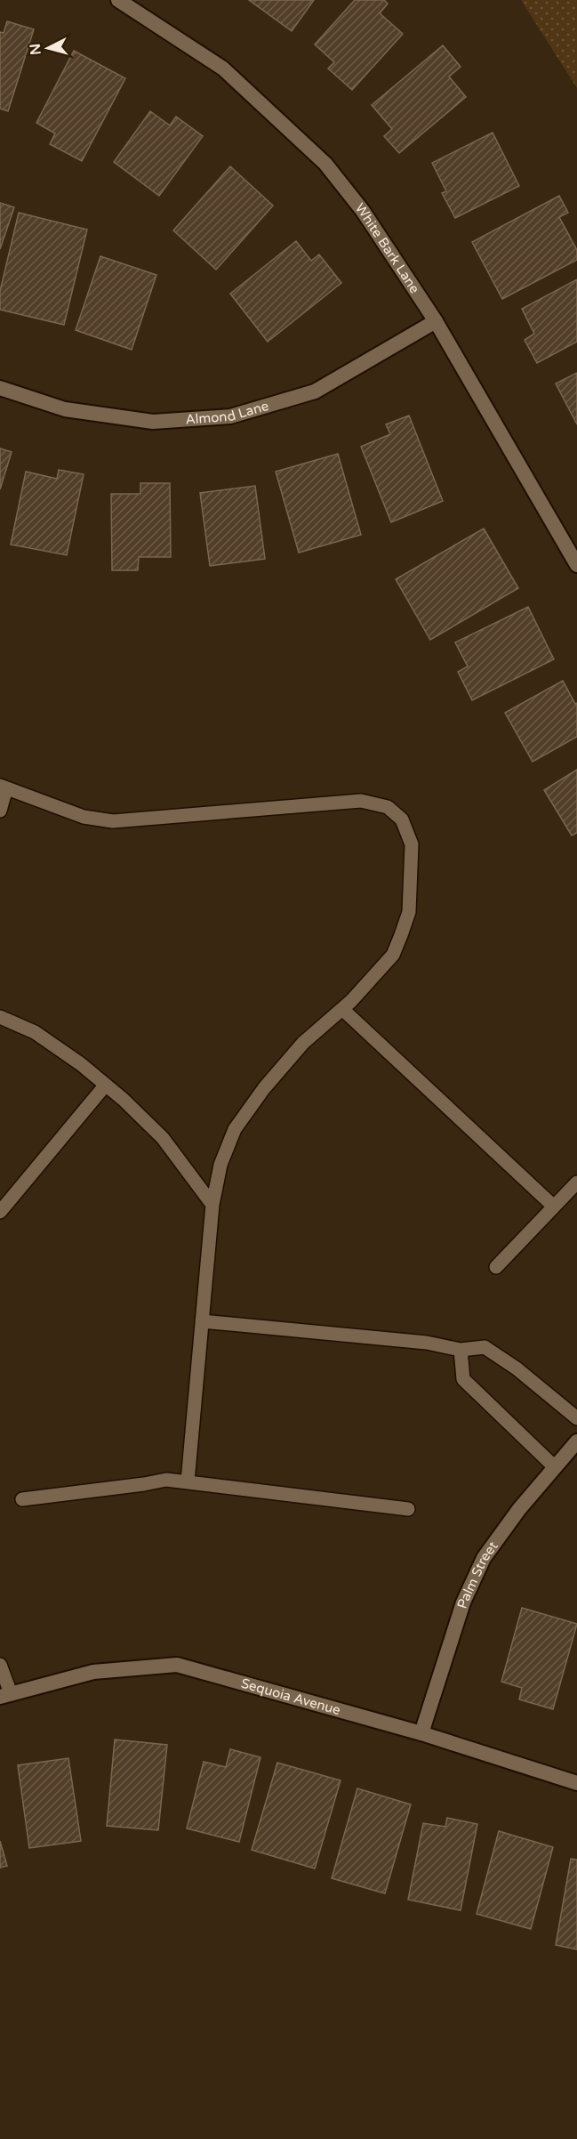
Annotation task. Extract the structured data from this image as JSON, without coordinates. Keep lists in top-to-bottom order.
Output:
{
  "streets": {
    "street": [
      "White Bark Lane",
      "Almond Lane",
      "Palm Street",
      "Sequoia Avenue"
    ]
  },
  "crossings": [
    ["White Bark Lane", "Almond Lane"],
    ["Palm Street", "Sequoia Avenue"]
  ],
  "north": "left"
}
